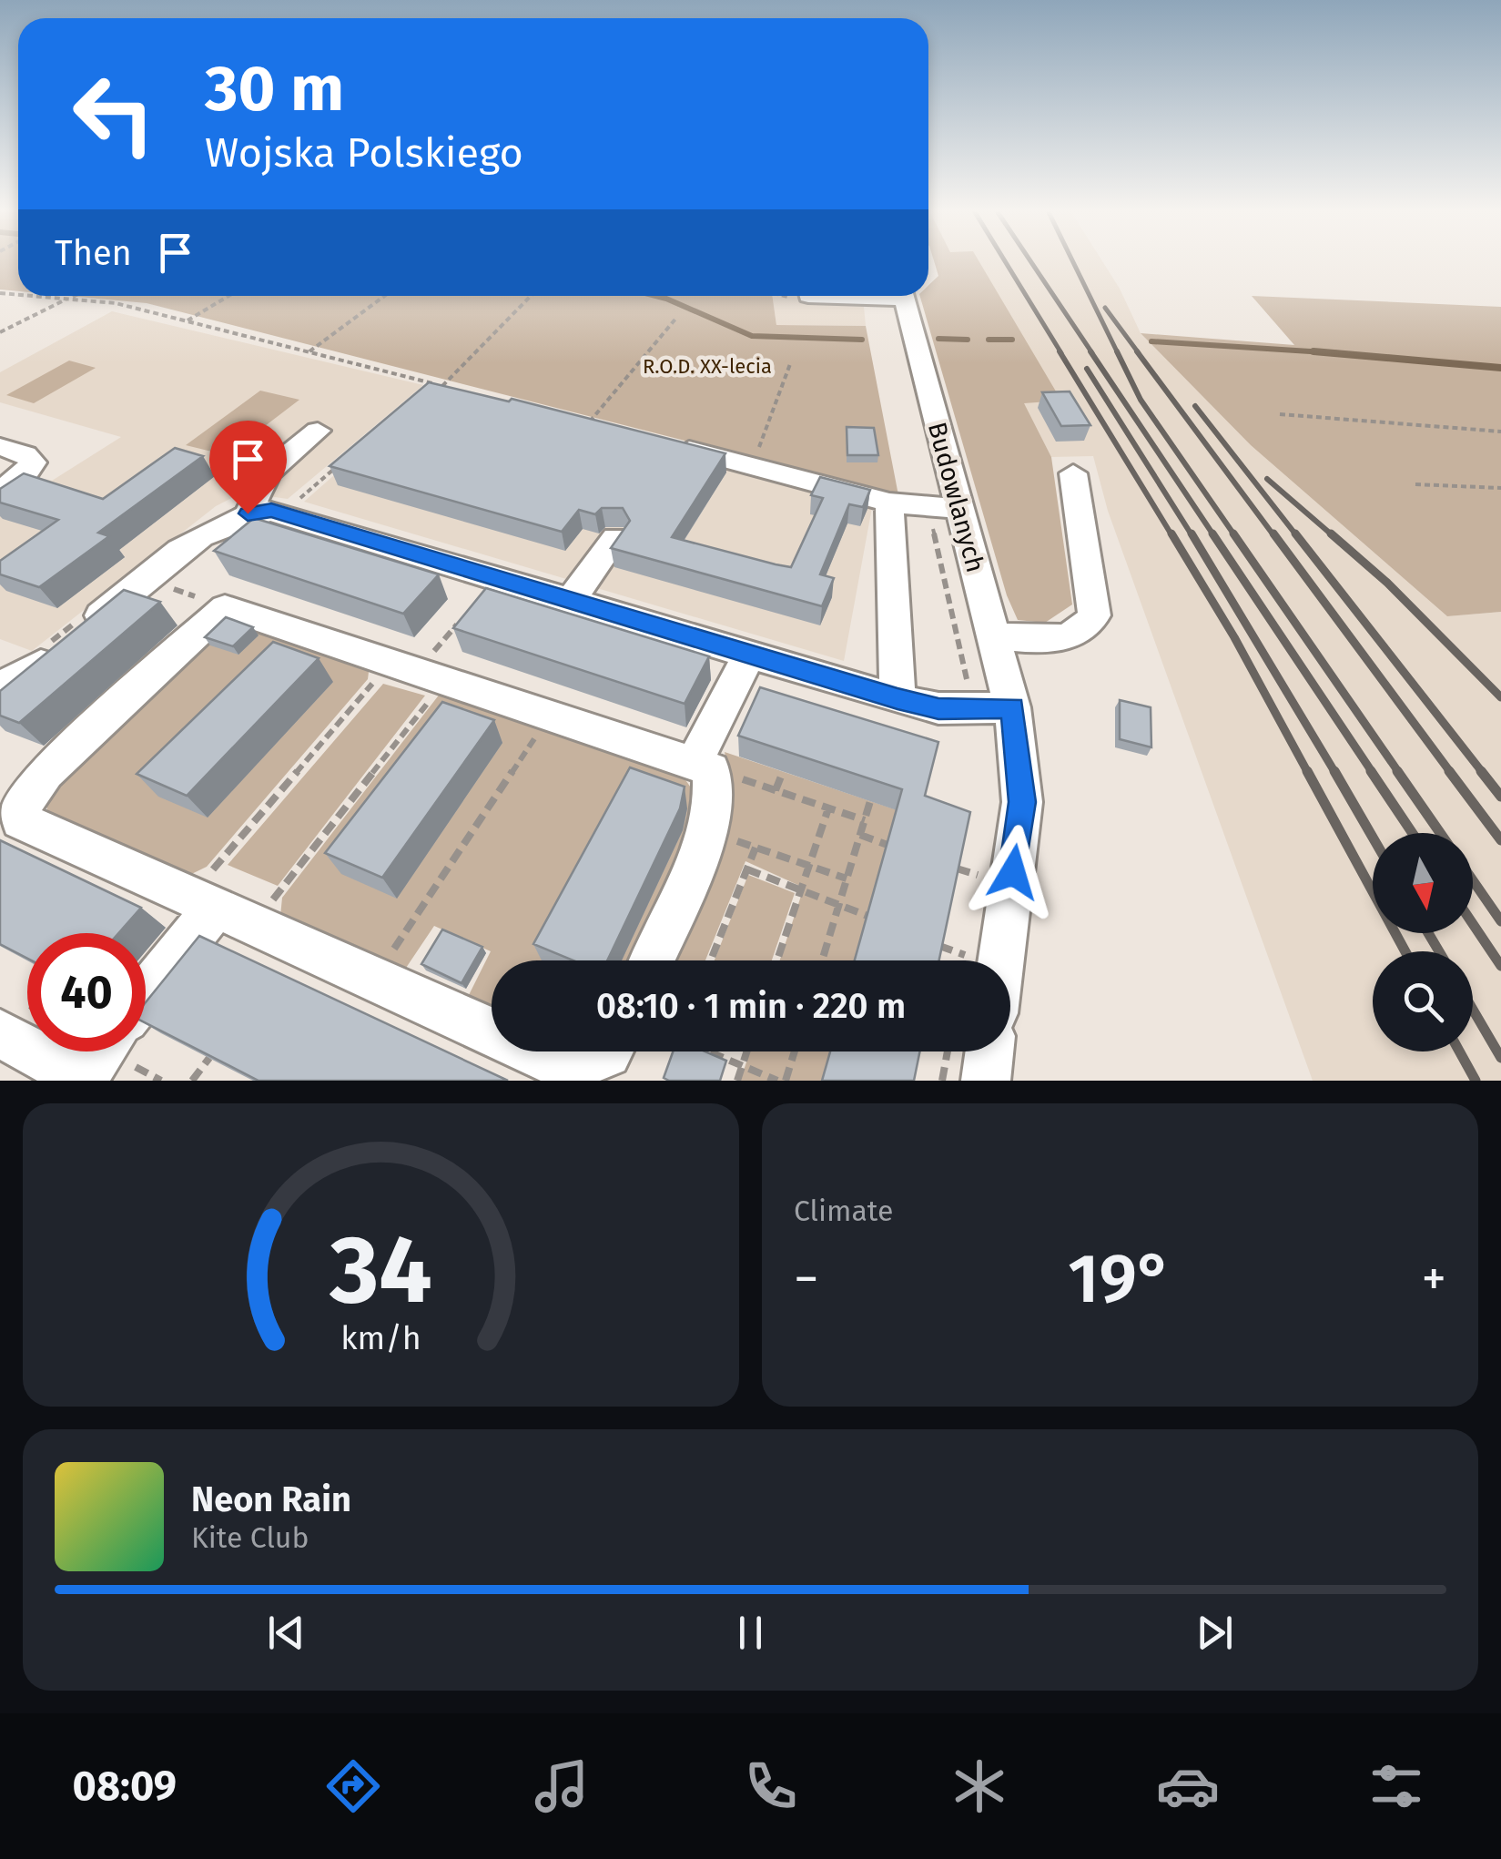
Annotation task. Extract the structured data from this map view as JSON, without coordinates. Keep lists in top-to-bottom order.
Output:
{
  "streets": {
    "street": ["Budowlanych"]
  },
  "parks": ["R.O.D. XX-lecia"],
  "north": "bottom",
  "page": {
    "turn": ["30 m", "Wojska Polskiego"],
    "then": "Then",
    "limit": "40",
    "trip": "08:10 · 1 min · 220 m",
    "tile": "Climate",
    "heat": ["−", "19°", "+"],
    "song": ["Neon Rain", "Kite Club"],
    "tabs": "08:09",
    "gauge": ["34", "km/h"]
  }
}
